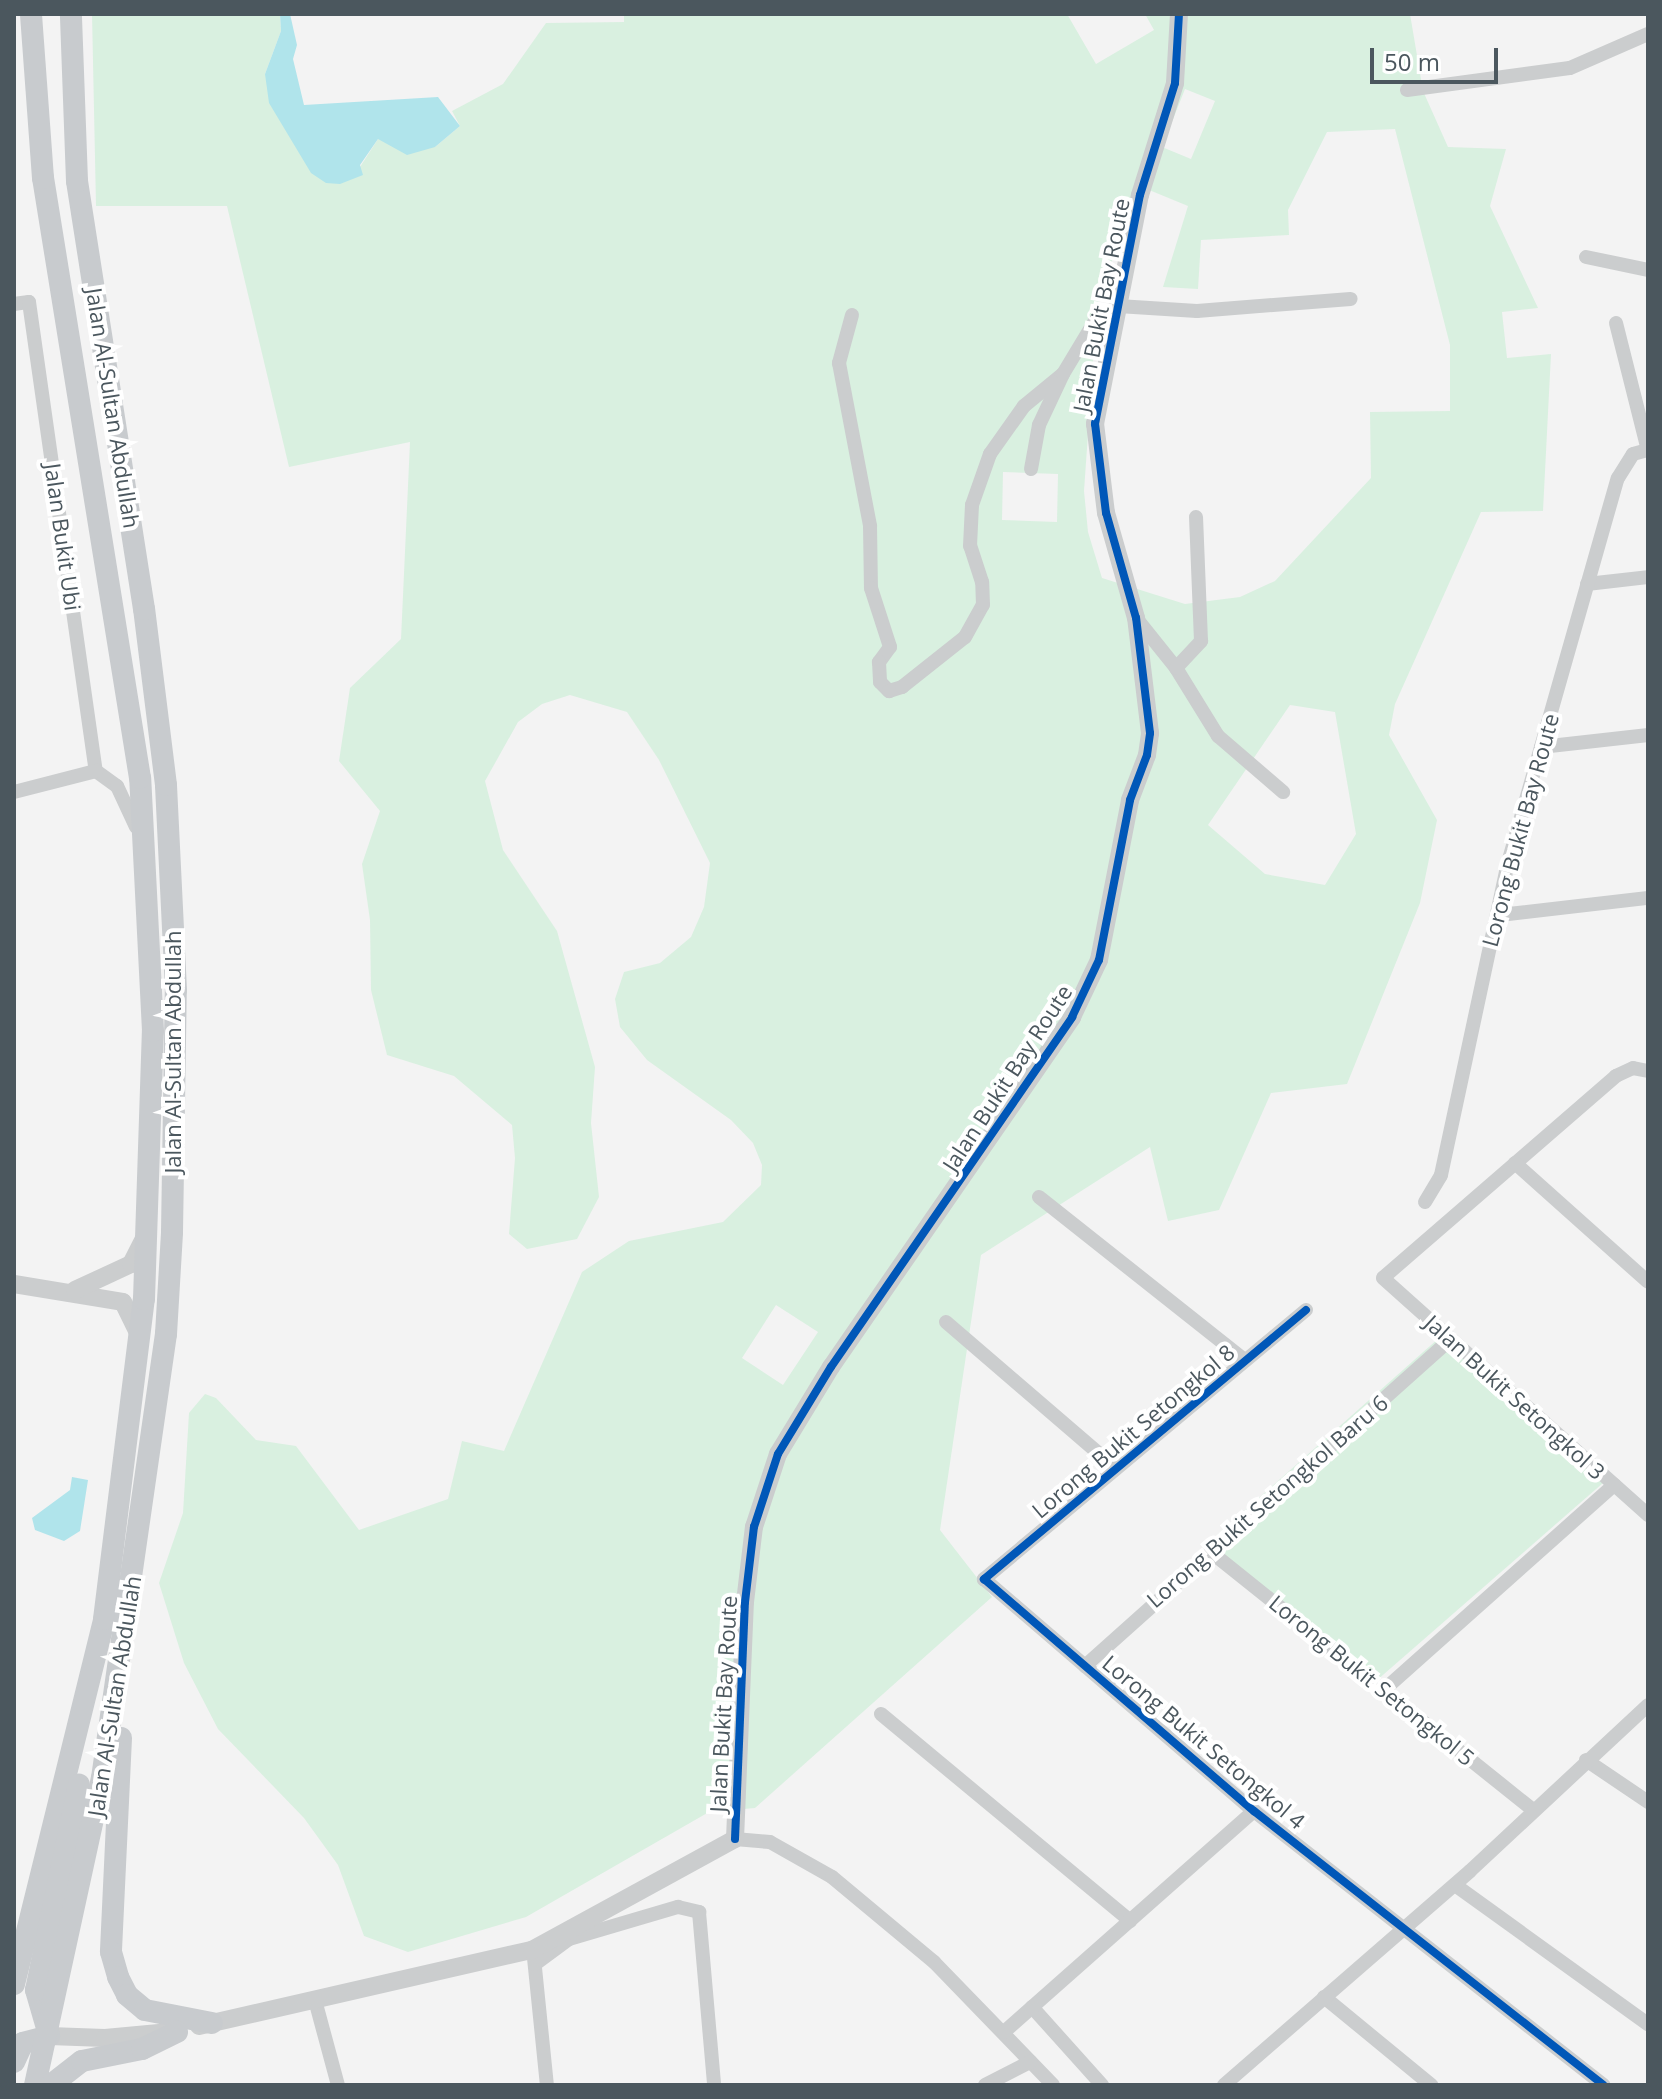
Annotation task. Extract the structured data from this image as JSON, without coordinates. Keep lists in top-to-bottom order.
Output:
{
  "streets": {
    "main road": ["Jalan Al-Sultan Abdullah"],
    "street": [
      "Jalan Bukit Bay Route",
      "Jalan Bukit Ubi",
      "Lorong Bukit Bay Route",
      "Jalan Bukit Setongkol 3",
      "Lorong Bukit Setongkol 8",
      "Lorong Bukit Setongkol Baru 6",
      "Lorong Bukit Setongkol 5",
      "Lorong Bukit Setongkol 4"
    ]
  },
  "crossings": [
    ["Jalan Bukit Bay Route", "Jalan Al-Sultan Abdullah"],
    ["Jalan Bukit Setongkol 3", "Lorong Bukit Setongkol Baru 6"],
    ["Lorong Bukit Setongkol 8", "Lorong Bukit Setongkol 4"],
    ["Lorong Bukit Setongkol Baru 6", "Lorong Bukit Setongkol 5"],
    ["Lorong Bukit Setongkol Baru 6", "Lorong Bukit Setongkol 4"]
  ],
  "scale_bar": "50 m"
}
